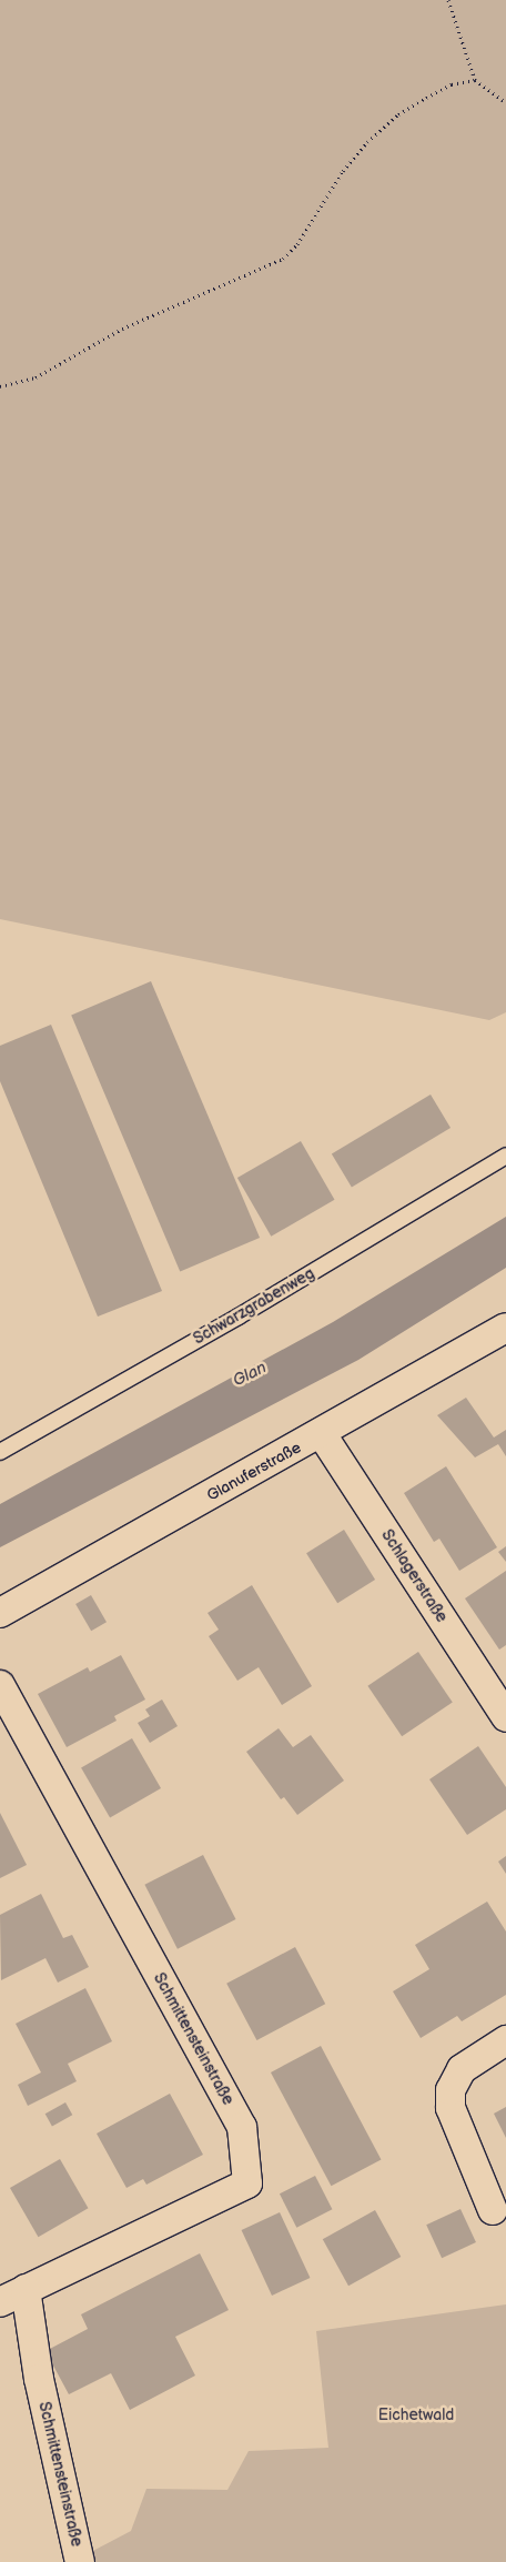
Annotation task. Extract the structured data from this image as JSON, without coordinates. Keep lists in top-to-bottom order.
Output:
{
  "streets": {
    "street": ["Glanuferstraße", "Schlagerstraße", "Schmittensteinstraße"],
    "lane": ["Schwarzgrabenweg"]
  },
  "crossings": [
    ["Glanuferstraße", "Schlagerstraße"]
  ],
  "water": ["Glan"],
  "parks": ["Eichetwald"]
}
